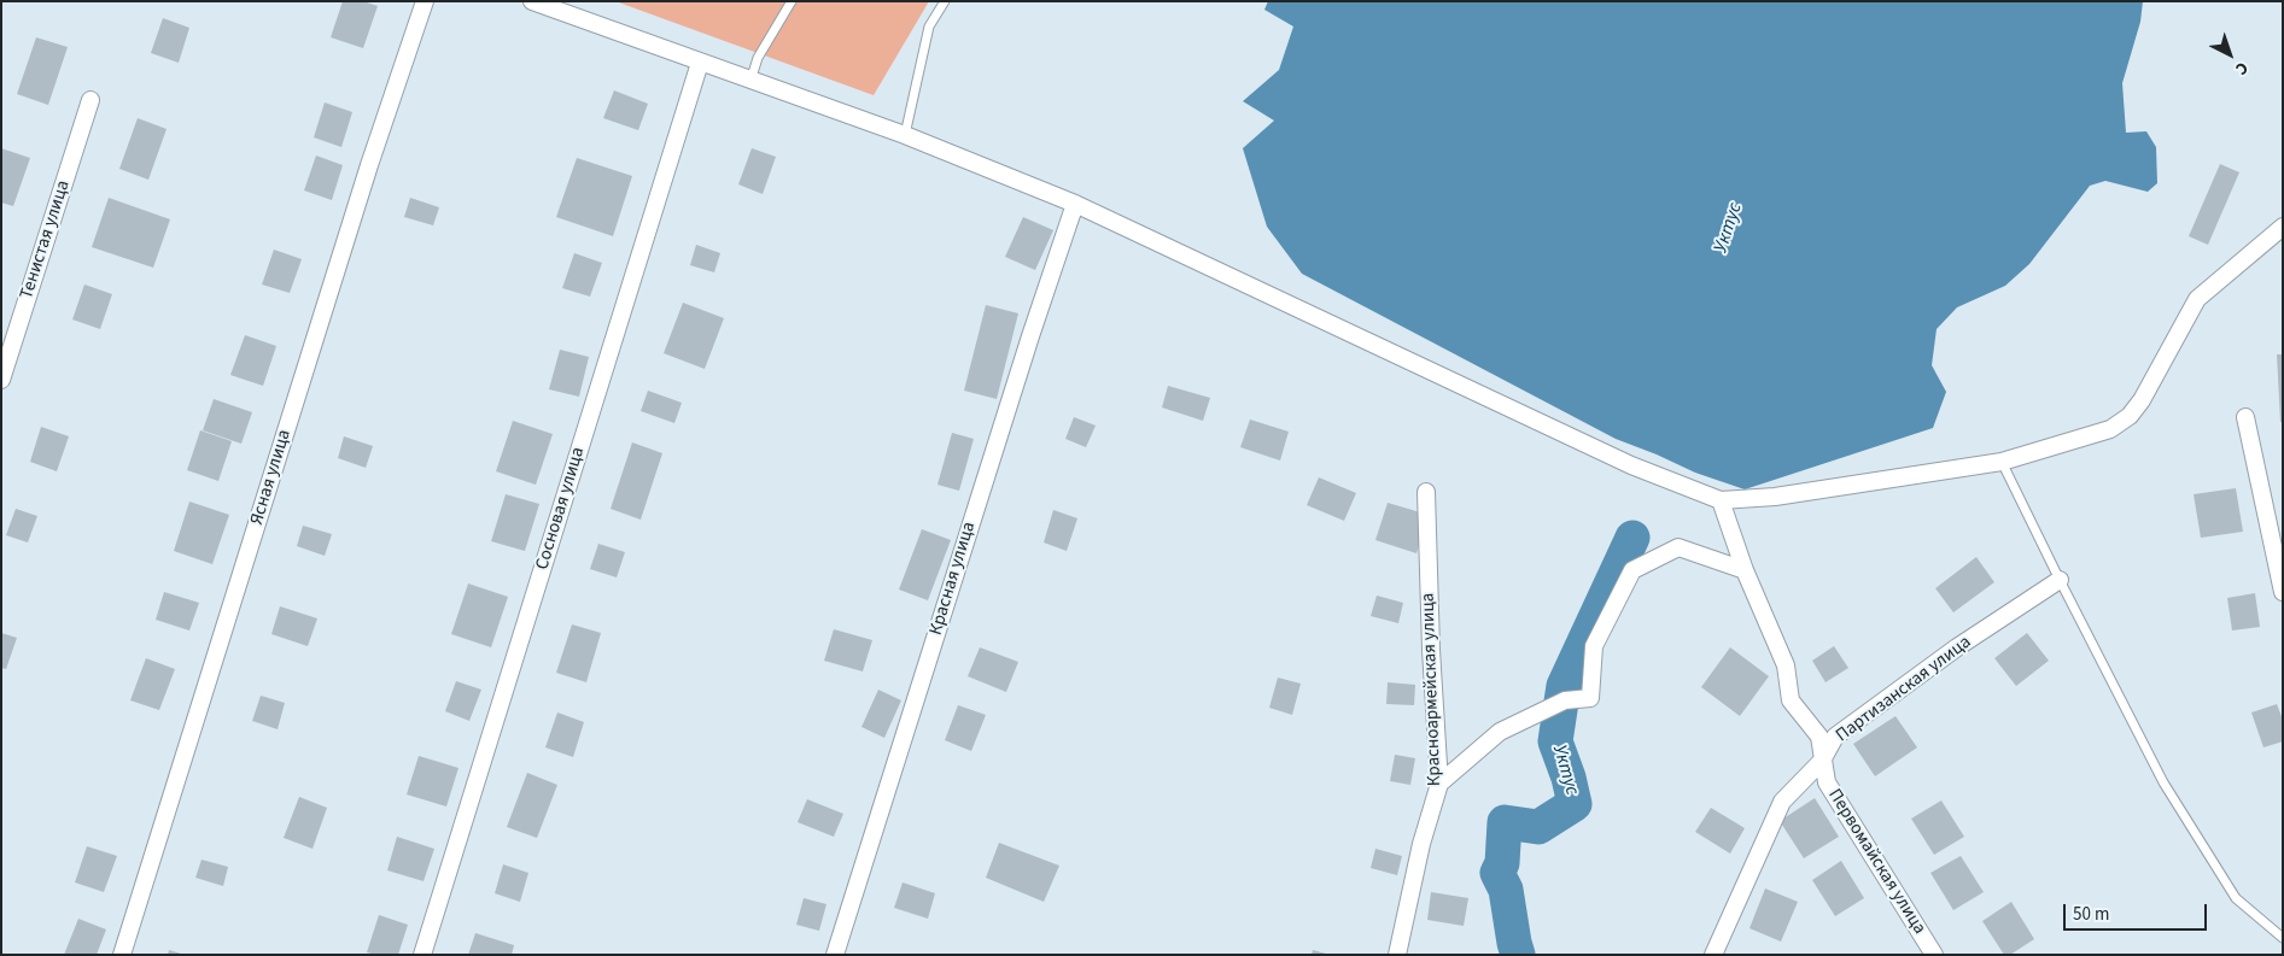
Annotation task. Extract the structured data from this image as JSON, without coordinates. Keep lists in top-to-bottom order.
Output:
{
  "streets": {
    "street": [
      "Тенистая улица",
      "Ясная улица",
      "Сосновая улица",
      "Красная улица",
      "Красноармейская улица",
      "Партизанская улица",
      "Первомайская улица"
    ]
  },
  "crossings": [
    ["Партизанская улица", "Первомайская улица"]
  ],
  "water": ["Уктус"],
  "scale_bar": "50 m",
  "north": "bottom right"
}
